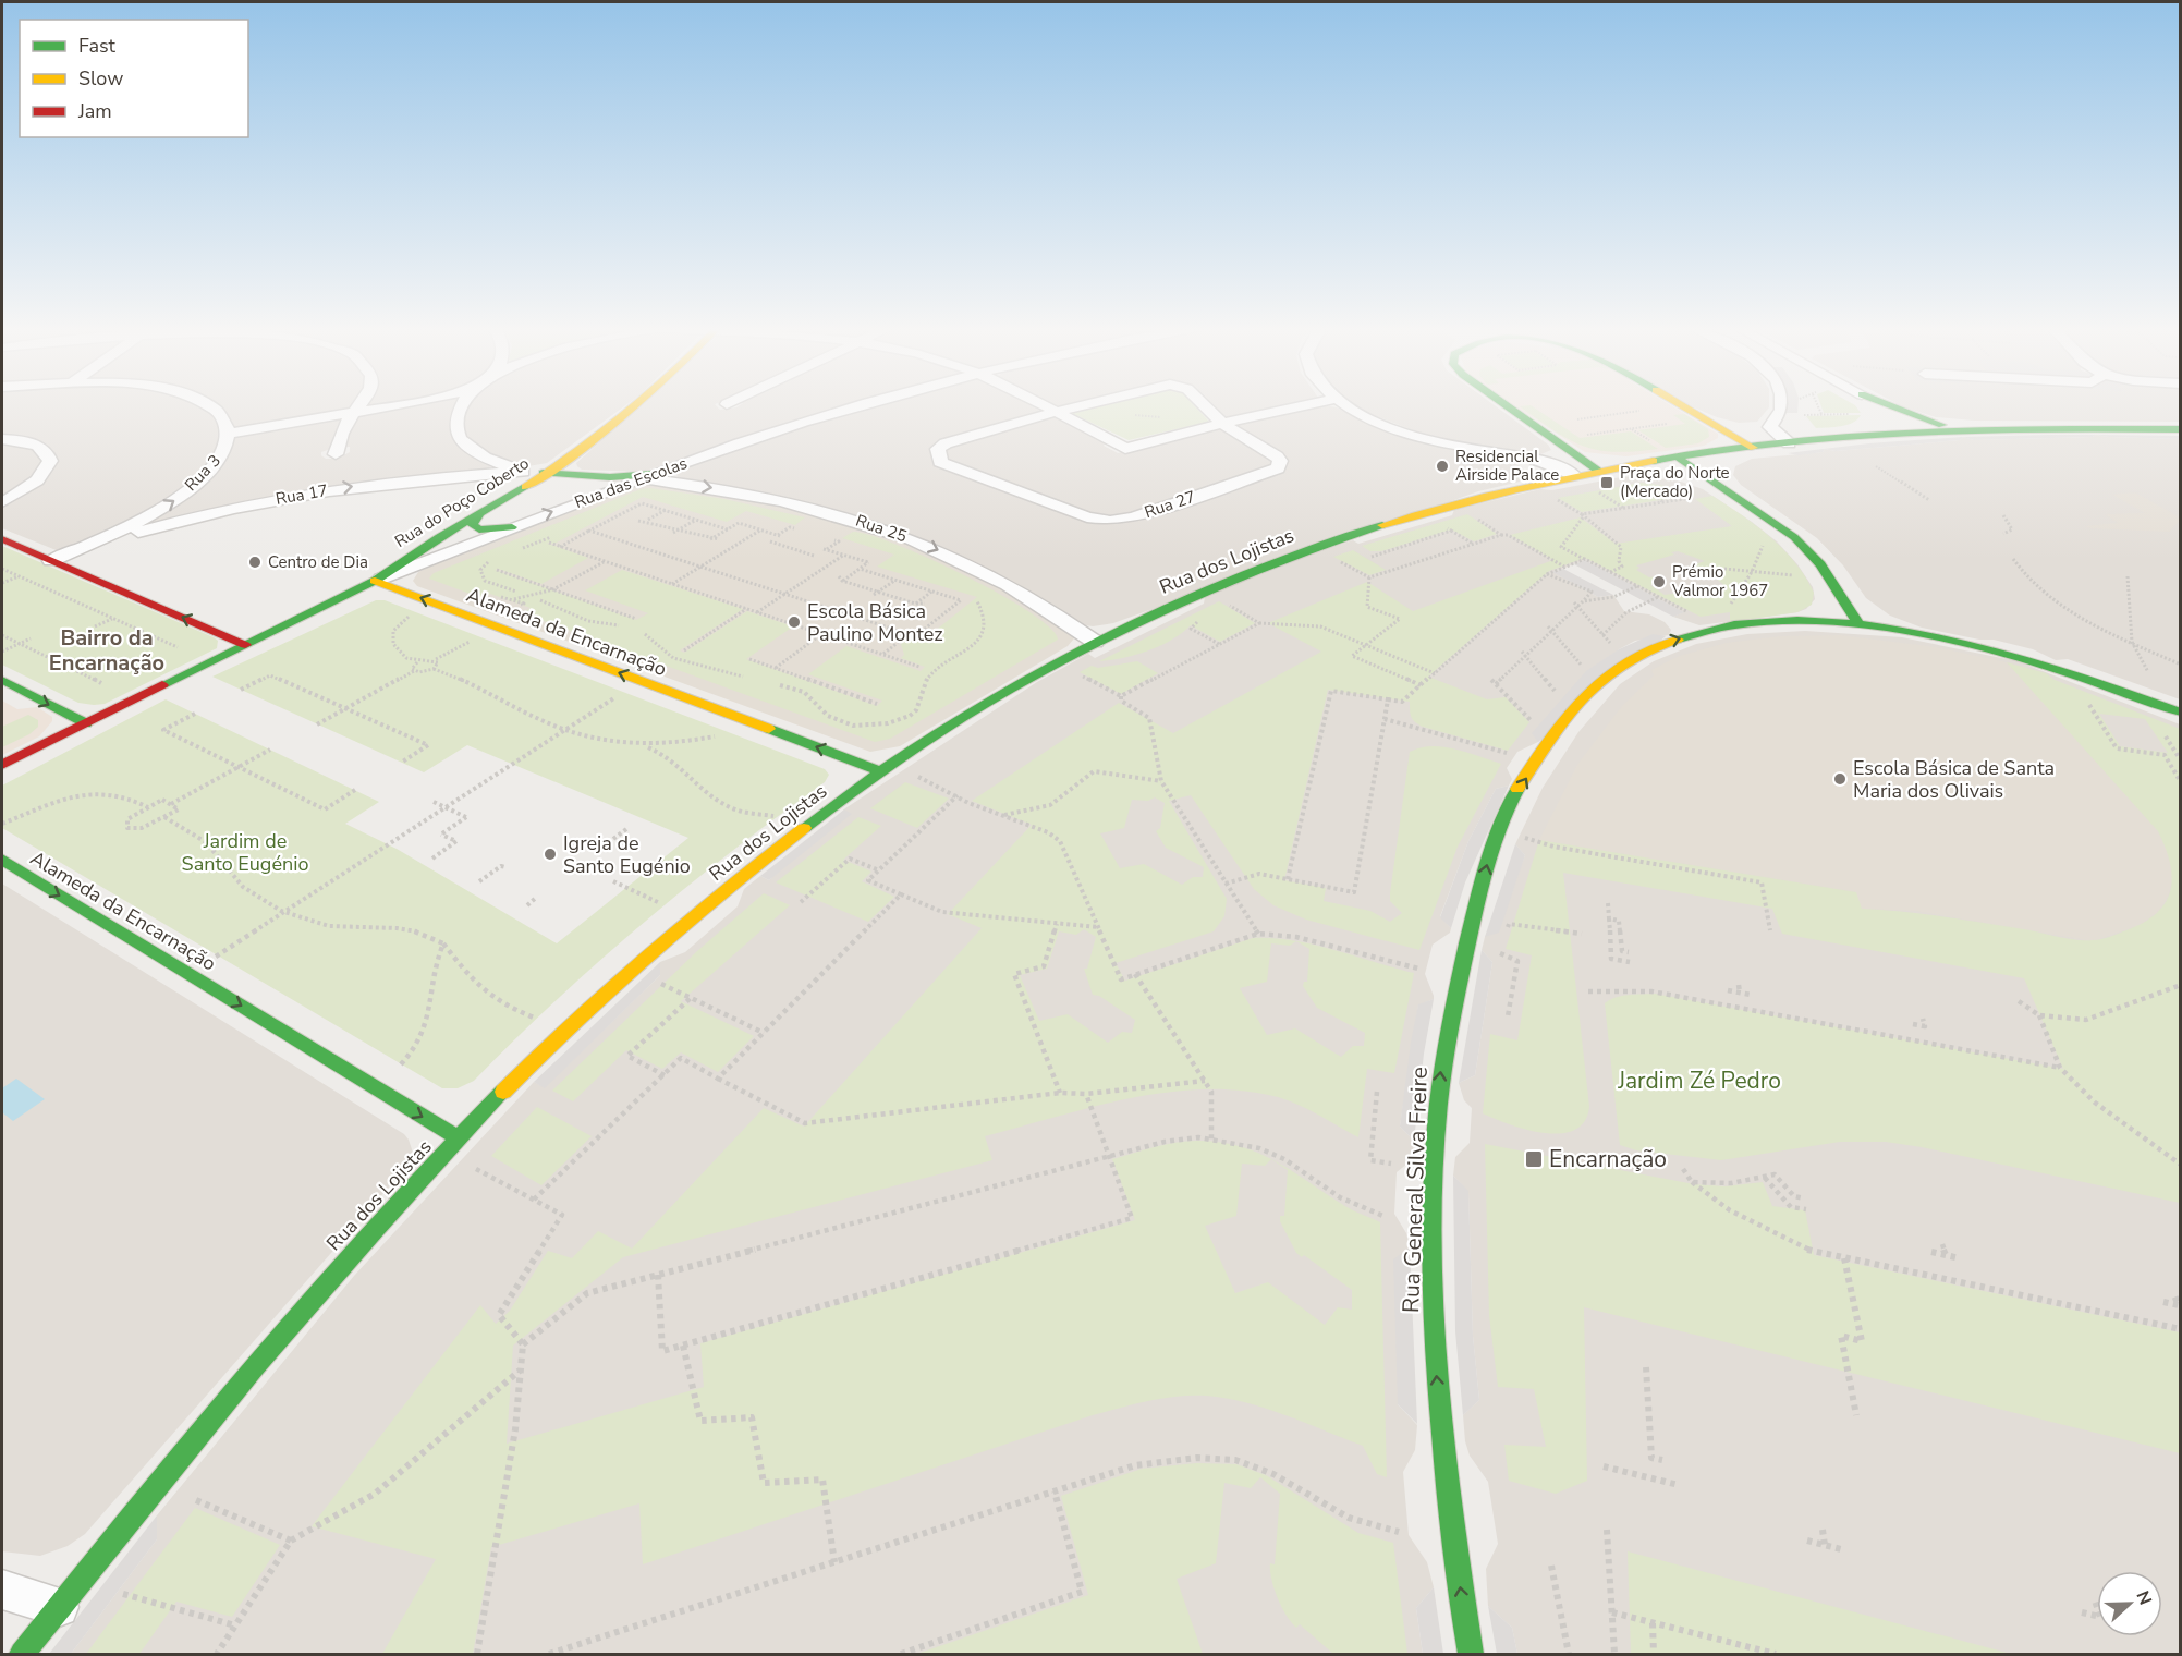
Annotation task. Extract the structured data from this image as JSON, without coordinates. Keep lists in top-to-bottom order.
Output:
{
  "streets": {
    "street": [
      "Rua 3",
      "Rua das Escolas",
      "Rua 17",
      "Rua do Poço Coberto",
      "Rua 27",
      "Rua 25",
      "Rua dos Lojistas",
      "Alameda da Encarnação",
      "Rua General Silva Freire"
    ]
  },
  "crossings": [
    ["Rua 3", "Rua 17"],
    ["Rua das Escolas", "Rua do Poço Coberto"],
    ["Rua das Escolas", "Rua 25"],
    ["Rua das Escolas", "Alameda da Encarnação"],
    ["Rua 17", "Rua do Poço Coberto"],
    ["Rua do Poço Coberto", "Alameda da Encarnação"],
    ["Rua 25", "Rua dos Lojistas"],
    ["Rua dos Lojistas", "Alameda da Encarnação"]
  ],
  "one_way": ["Rua 25", "Rua General Silva Freire"],
  "districts": ["Bairro da Encarnação"],
  "parks": ["Jardim de Santo Eugénio", "Jardim Zé Pedro"],
  "places": {
    "other": [
      "Residencial Airside Palace",
      "Centro de Dia",
      "Prémio Valmor 1967",
      "Escola Básica Paulino Montez",
      "Escola Básica de Santa Maria dos Olivais",
      "Igreja de Santo Eugénio"
    ],
    "transit": ["Praça do Norte (Mercado)", "Encarnação"]
  },
  "legend": ["Fast", "Slow", "Jam"],
  "north": "right"
}
